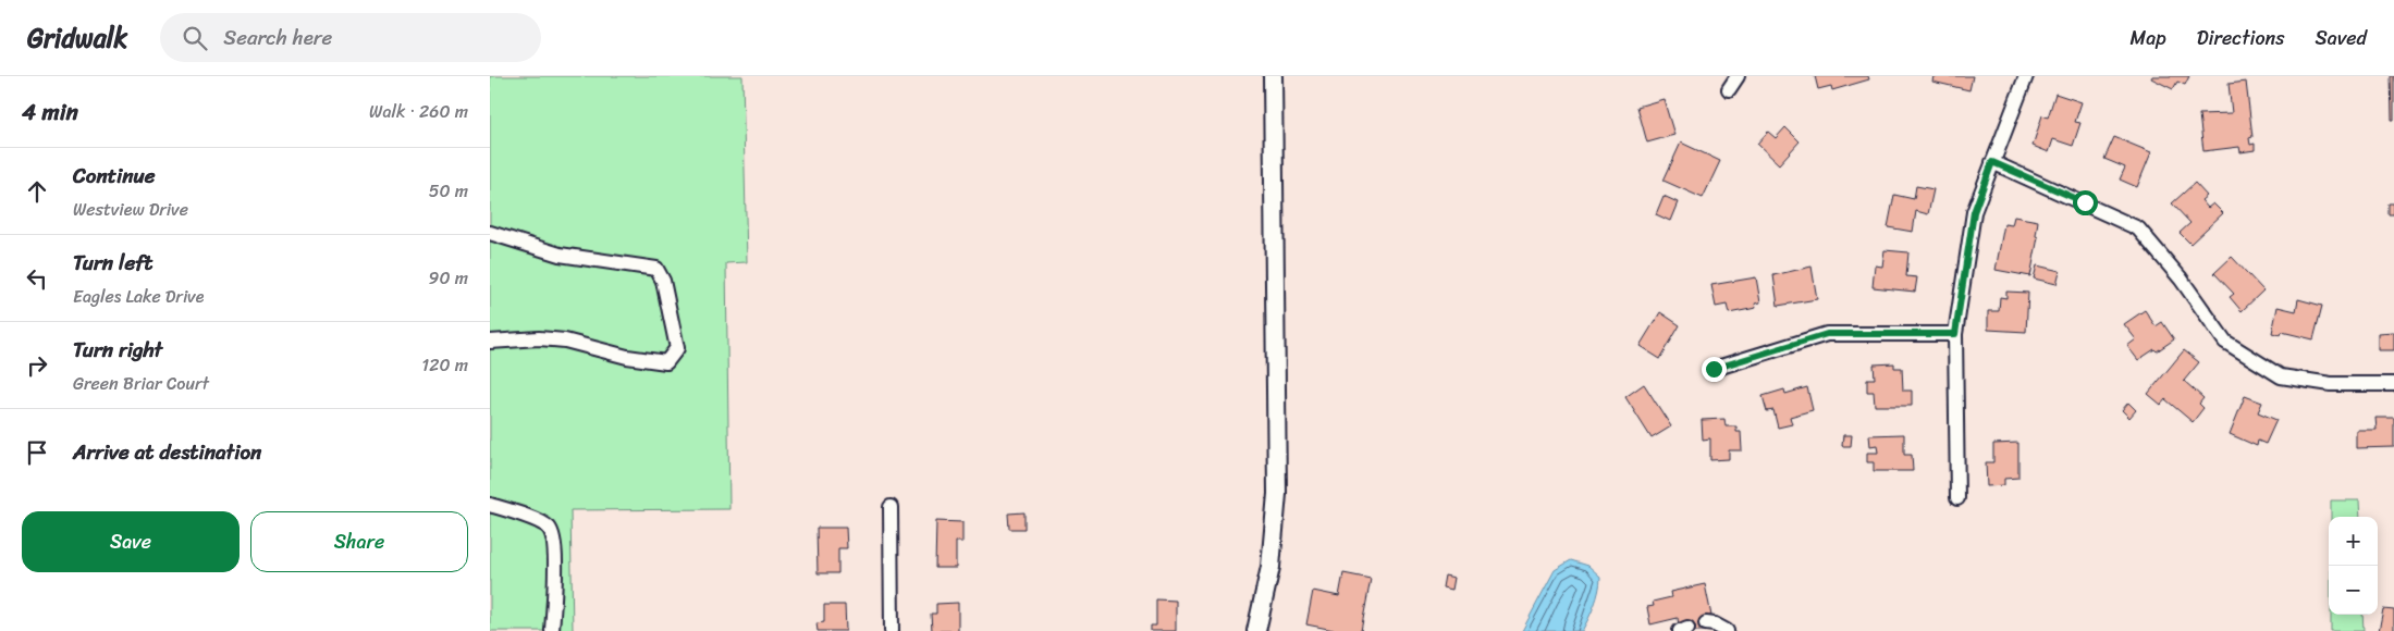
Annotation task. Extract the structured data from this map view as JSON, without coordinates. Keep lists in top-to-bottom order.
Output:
{
  "page": {
    "header": "Gridwalk",
    "search": "Search here",
    "nav": ["Map", "Directions", "Saved"],
    "heading": ["4 min", "Walk · 260 m"],
    "list": [
      ["Continue", "Westview Drive", "50 m"],
      ["Turn left", "Eagles Lake Drive", "90 m"],
      ["Turn right", "Green Briar Court", "120 m"],
      "Arrive at destination"
    ],
    "buttons": ["Save", "Share"],
    "map_buttons": ["+", "−"]
  }
}
